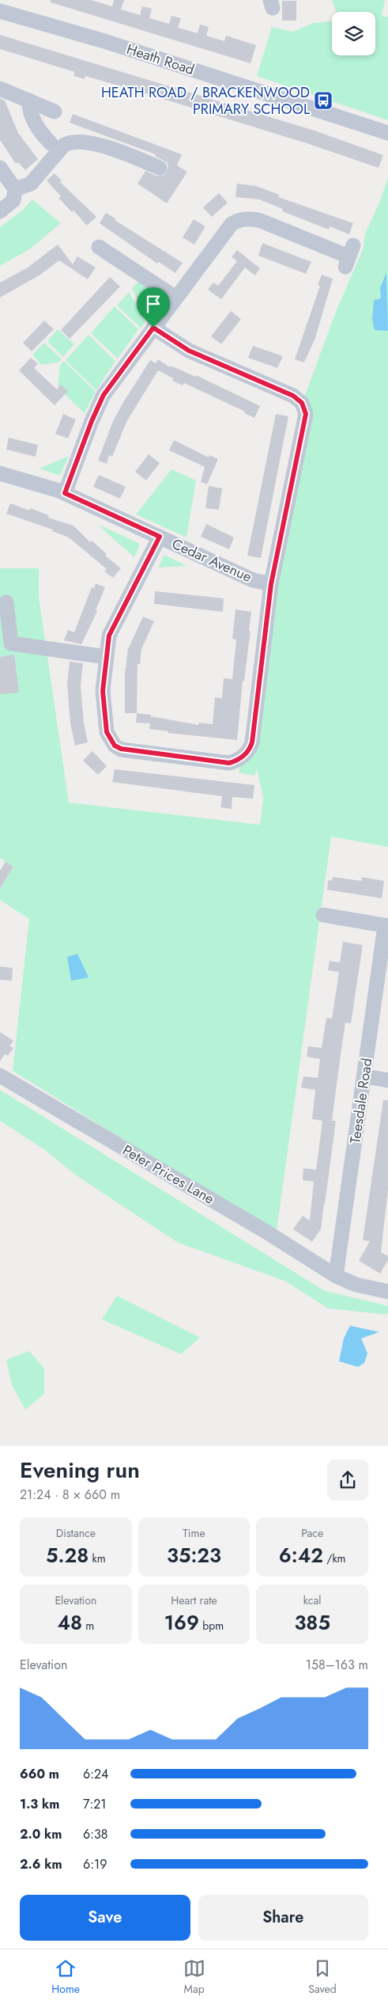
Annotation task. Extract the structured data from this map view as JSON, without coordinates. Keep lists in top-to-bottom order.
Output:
{
  "streets": {
    "street": [
      "Heath Road",
      "Cedar Avenue",
      "Teesdale Road",
      "Peter Prices Lane"
    ]
  },
  "crossings": [
    ["Teesdale Road", "Peter Prices Lane"]
  ],
  "places": {
    "bus stop": ["HEATH ROAD / BRACKENWOOD PRIMARY SCHOOL"]
  },
  "page": {
    "heading": ["Evening run", "21:24 · 8 × 660 m"],
    "stats": [
      ["Distance", "5.28 km"],
      ["Time", "35:23"],
      ["Pace", "6:42 /km"],
      ["Elevation", "48 m"],
      ["Heart rate", "169 bpm"],
      ["kcal", "385"]
    ],
    "chart": ["Elevation", "158–163 m"],
    "list": [
      {
        "name": "660 m",
        "note": "6:24"
      },
      {
        "name": "1.3 km",
        "note": "7:21"
      },
      {
        "name": "2.0 km",
        "note": "6:38"
      },
      {
        "name": "2.6 km",
        "note": "6:19"
      }
    ],
    "buttons": ["Save", "Share"],
    "tabs": ["Home", "Map", "Saved"]
  }
}
